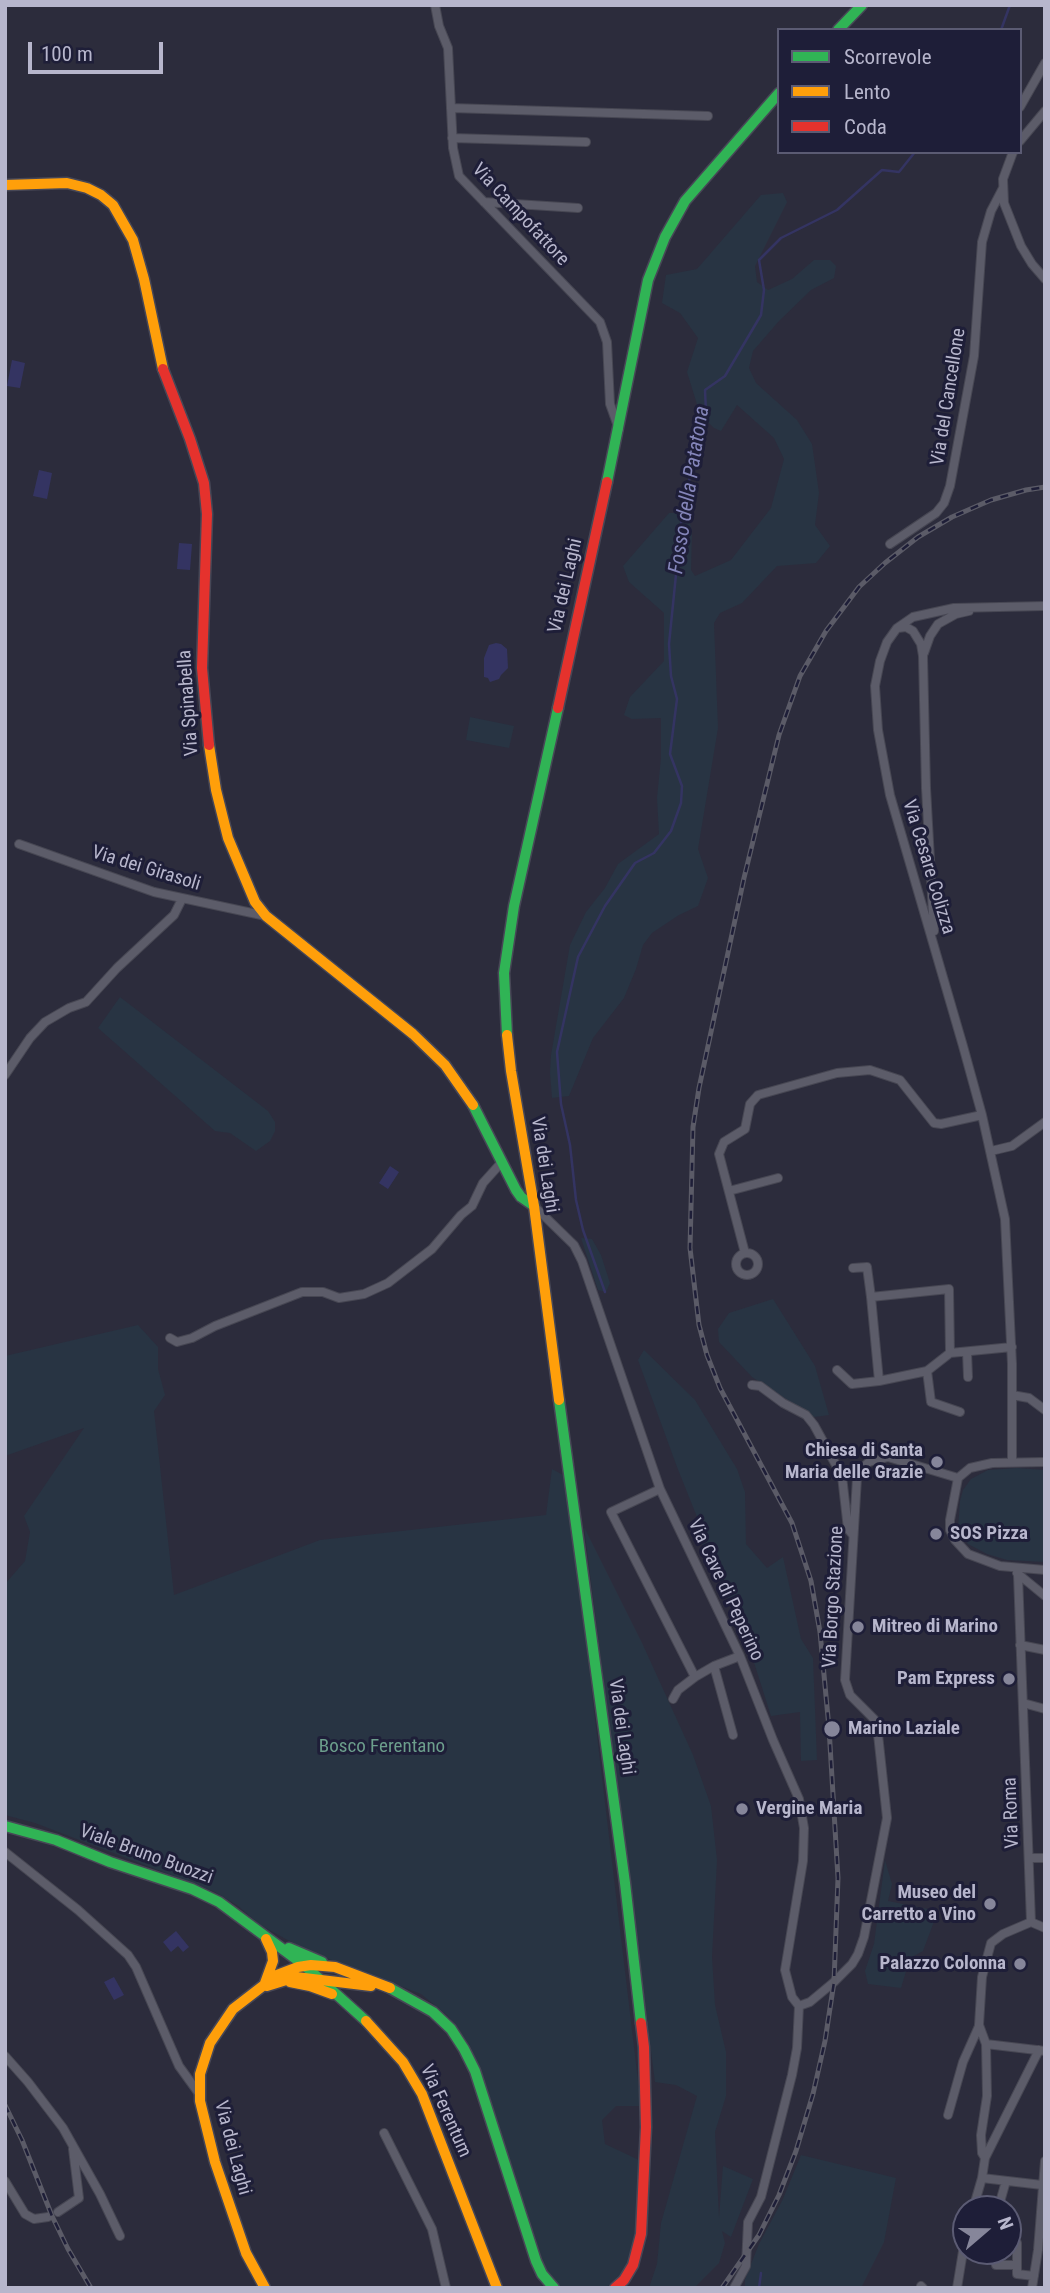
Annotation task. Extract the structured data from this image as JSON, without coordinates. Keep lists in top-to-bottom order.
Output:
{
  "streets": {
    "main road": [
      "Via dei Laghi",
      "Via Spinabella",
      "Viale Bruno Buozzi",
      "Via Ferentum"
    ],
    "street": [
      "Via Campofattore",
      "Via del Cancellone",
      "Via Cesare Colizza",
      "Via dei Girasoli",
      "Via Cave di Peperino",
      "Via Borgo Stazione",
      "Via Roma"
    ]
  },
  "crossings": [
    ["Via Campofattore", "Via dei Laghi"],
    ["Via dei Laghi", "Via Spinabella"],
    ["Via dei Laghi", "Via Cave di Peperino"],
    ["Via dei Laghi", "Via Ferentum"],
    ["Via Spinabella", "Via dei Girasoli"],
    ["Via Spinabella", "Via Cave di Peperino"],
    ["Via Cave di Peperino", "Via Borgo Stazione"],
    ["Viale Bruno Buozzi", "Via Ferentum"]
  ],
  "water": ["Fosso della Patatona"],
  "parks": ["Bosco Ferentano"],
  "places": [
    "Chiesa di Santa Maria delle Grazie",
    "SOS Pizza",
    "Mitreo di Marino",
    "Pam Express",
    "Marino Laziale",
    "Vergine Maria",
    "Museo del Carretto a Vino",
    "Palazzo Colonna"
  ],
  "legend": ["Scorrevole", "Lento", "Coda"],
  "scale_bar": "100 m",
  "north": "right"
}
